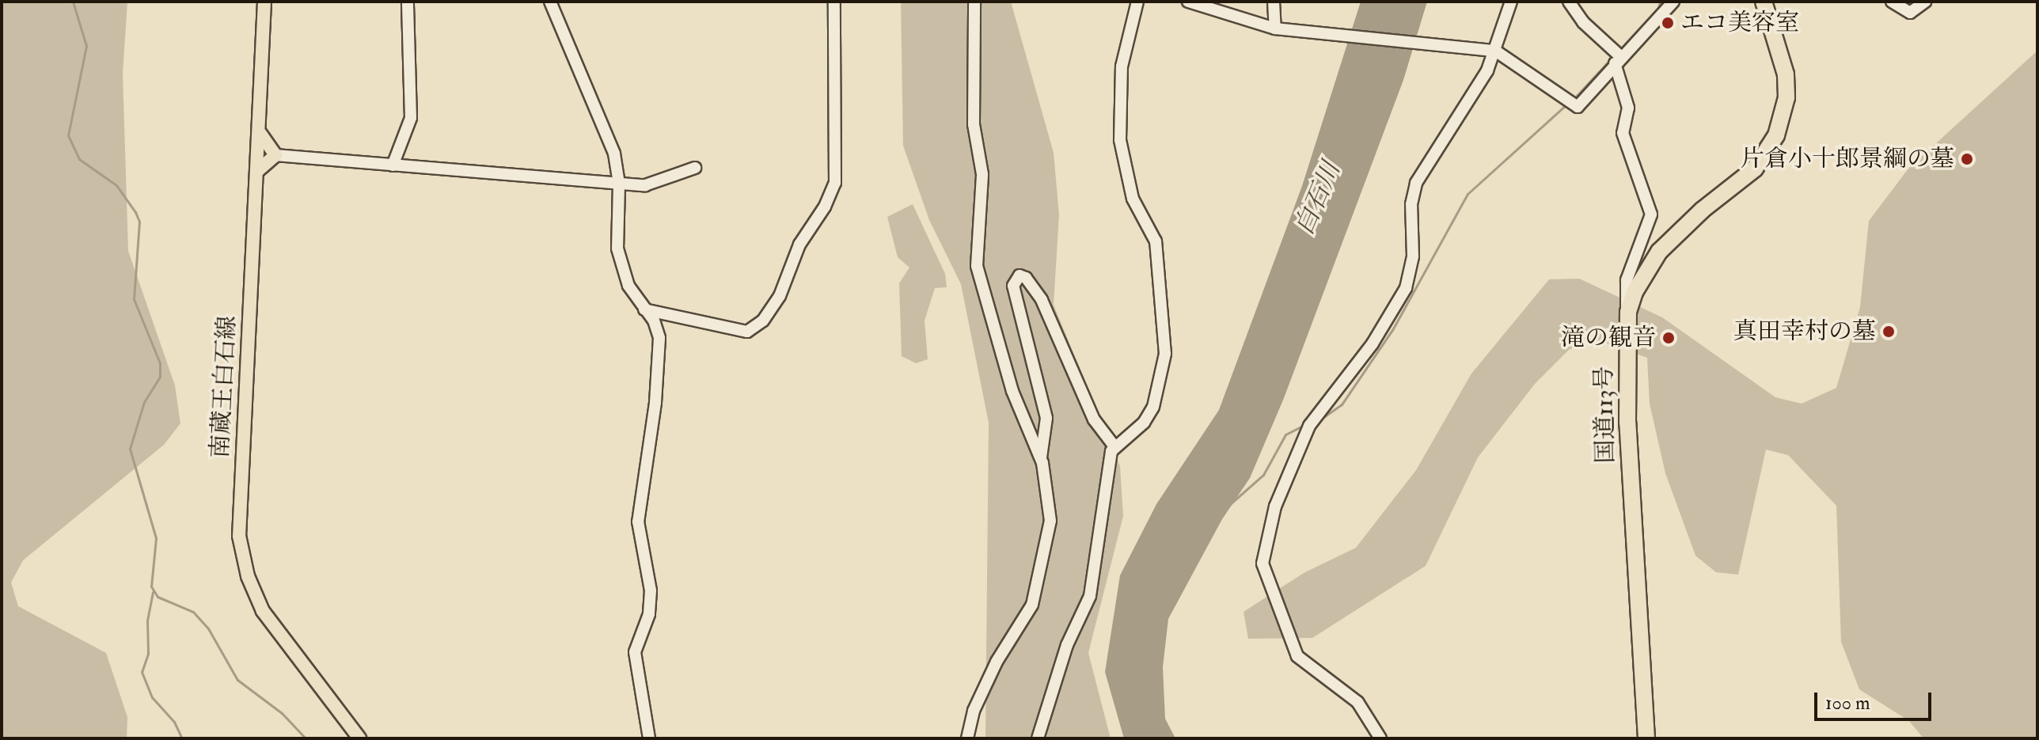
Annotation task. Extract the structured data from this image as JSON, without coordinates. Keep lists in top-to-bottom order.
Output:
{
  "streets": {
    "highway": ["国道113号"],
    "main road": ["南蔵王白石線"]
  },
  "water": ["白石川"],
  "places": [
    "エコ美容室",
    "片倉小十郎景綱の墓",
    "真田幸村の墓",
    "滝の観音"
  ],
  "scale_bar": "100 m"
}
